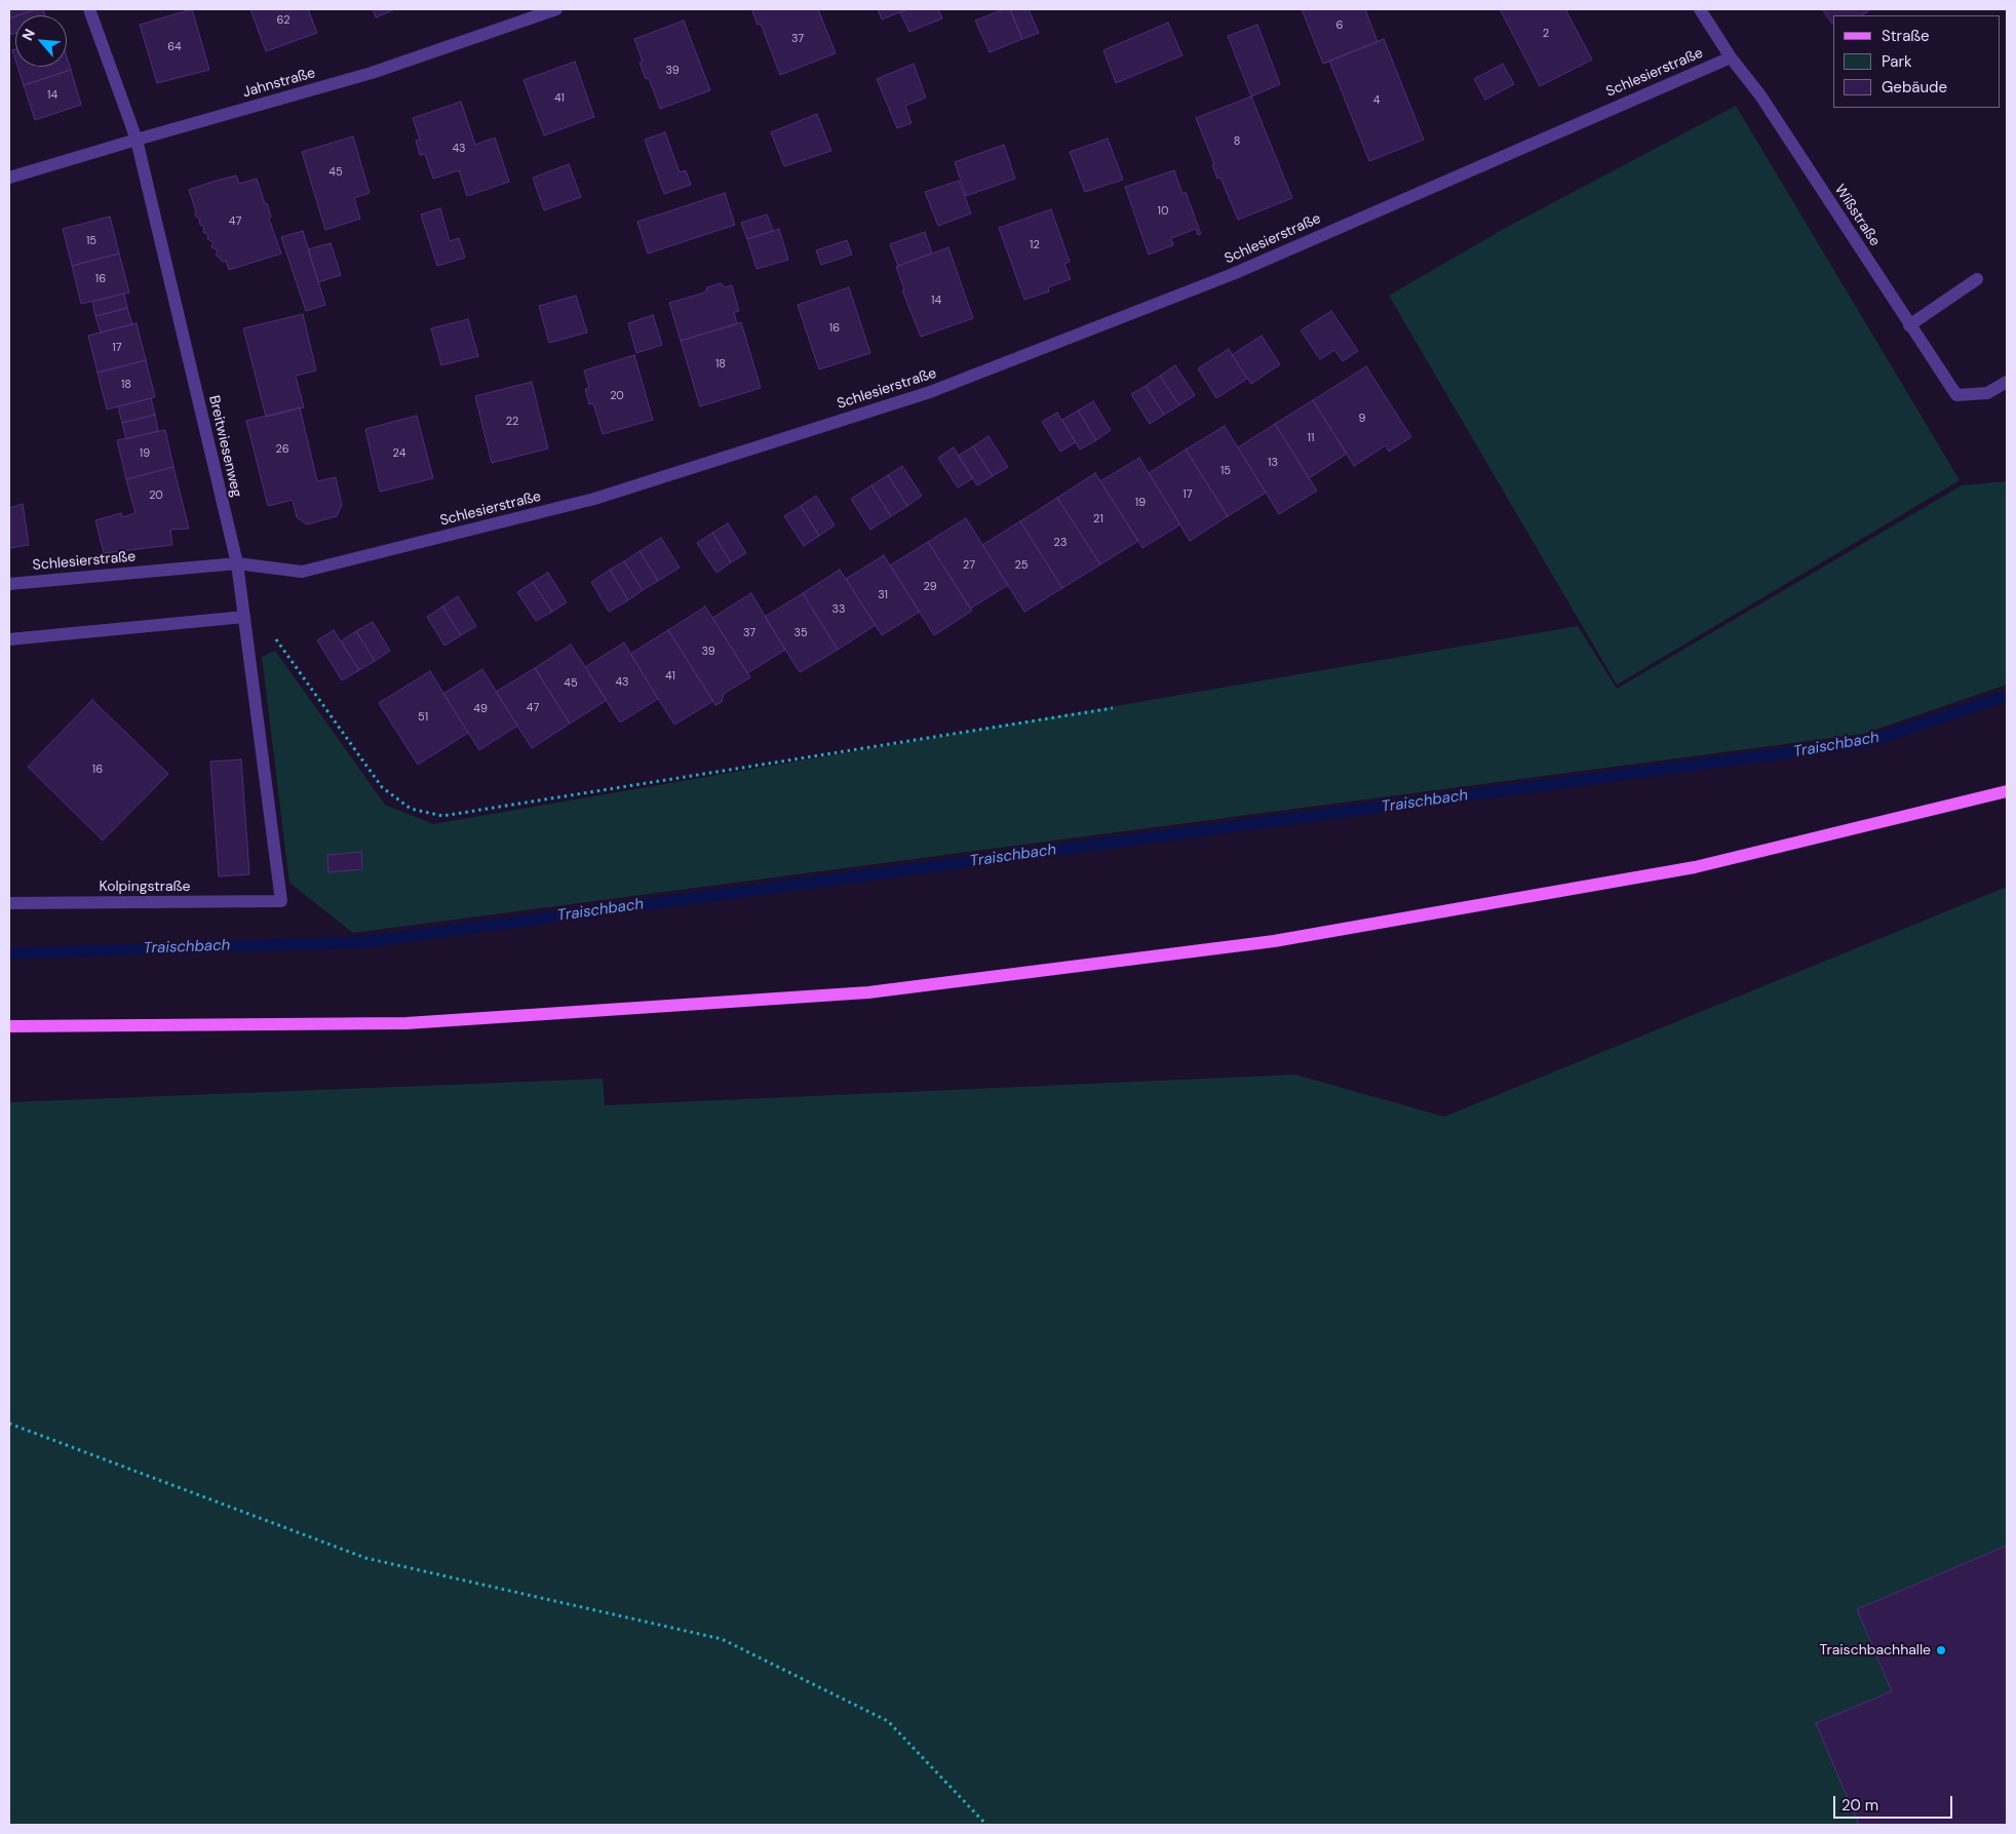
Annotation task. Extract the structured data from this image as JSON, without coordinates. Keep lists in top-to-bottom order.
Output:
{
  "streets": {
    "street": [
      "Schlesierstraße",
      "Jahnstraße",
      "Wißstraße",
      "Breitwiesenweg",
      "Kolpingstraße"
    ]
  },
  "crossings": [
    ["Schlesierstraße", "Wißstraße"],
    ["Schlesierstraße", "Breitwiesenweg"],
    ["Jahnstraße", "Breitwiesenweg"],
    ["Breitwiesenweg", "Kolpingstraße"]
  ],
  "water": ["Traischbach"],
  "places": ["Traischbachhalle"],
  "house_numbers": [
    "62",
    "6",
    "2",
    "37",
    "64",
    "39",
    "14",
    "41",
    "4",
    "8",
    "43",
    "45",
    "10",
    "47",
    "15",
    "12",
    "16",
    "14",
    "16",
    "17",
    "18",
    "18",
    "20",
    "9",
    "22",
    "11",
    "26",
    "19",
    "24",
    "13",
    "15",
    "17",
    "20",
    "19",
    "21",
    "23",
    "27",
    "25",
    "29",
    "31",
    "33",
    "37",
    "35",
    "39",
    "41",
    "43",
    "45",
    "47",
    "49",
    "51",
    "16"
  ],
  "legend": ["Straße", "Park", "Gebäude"],
  "scale_bar": "20 m",
  "north": "top left"
}
